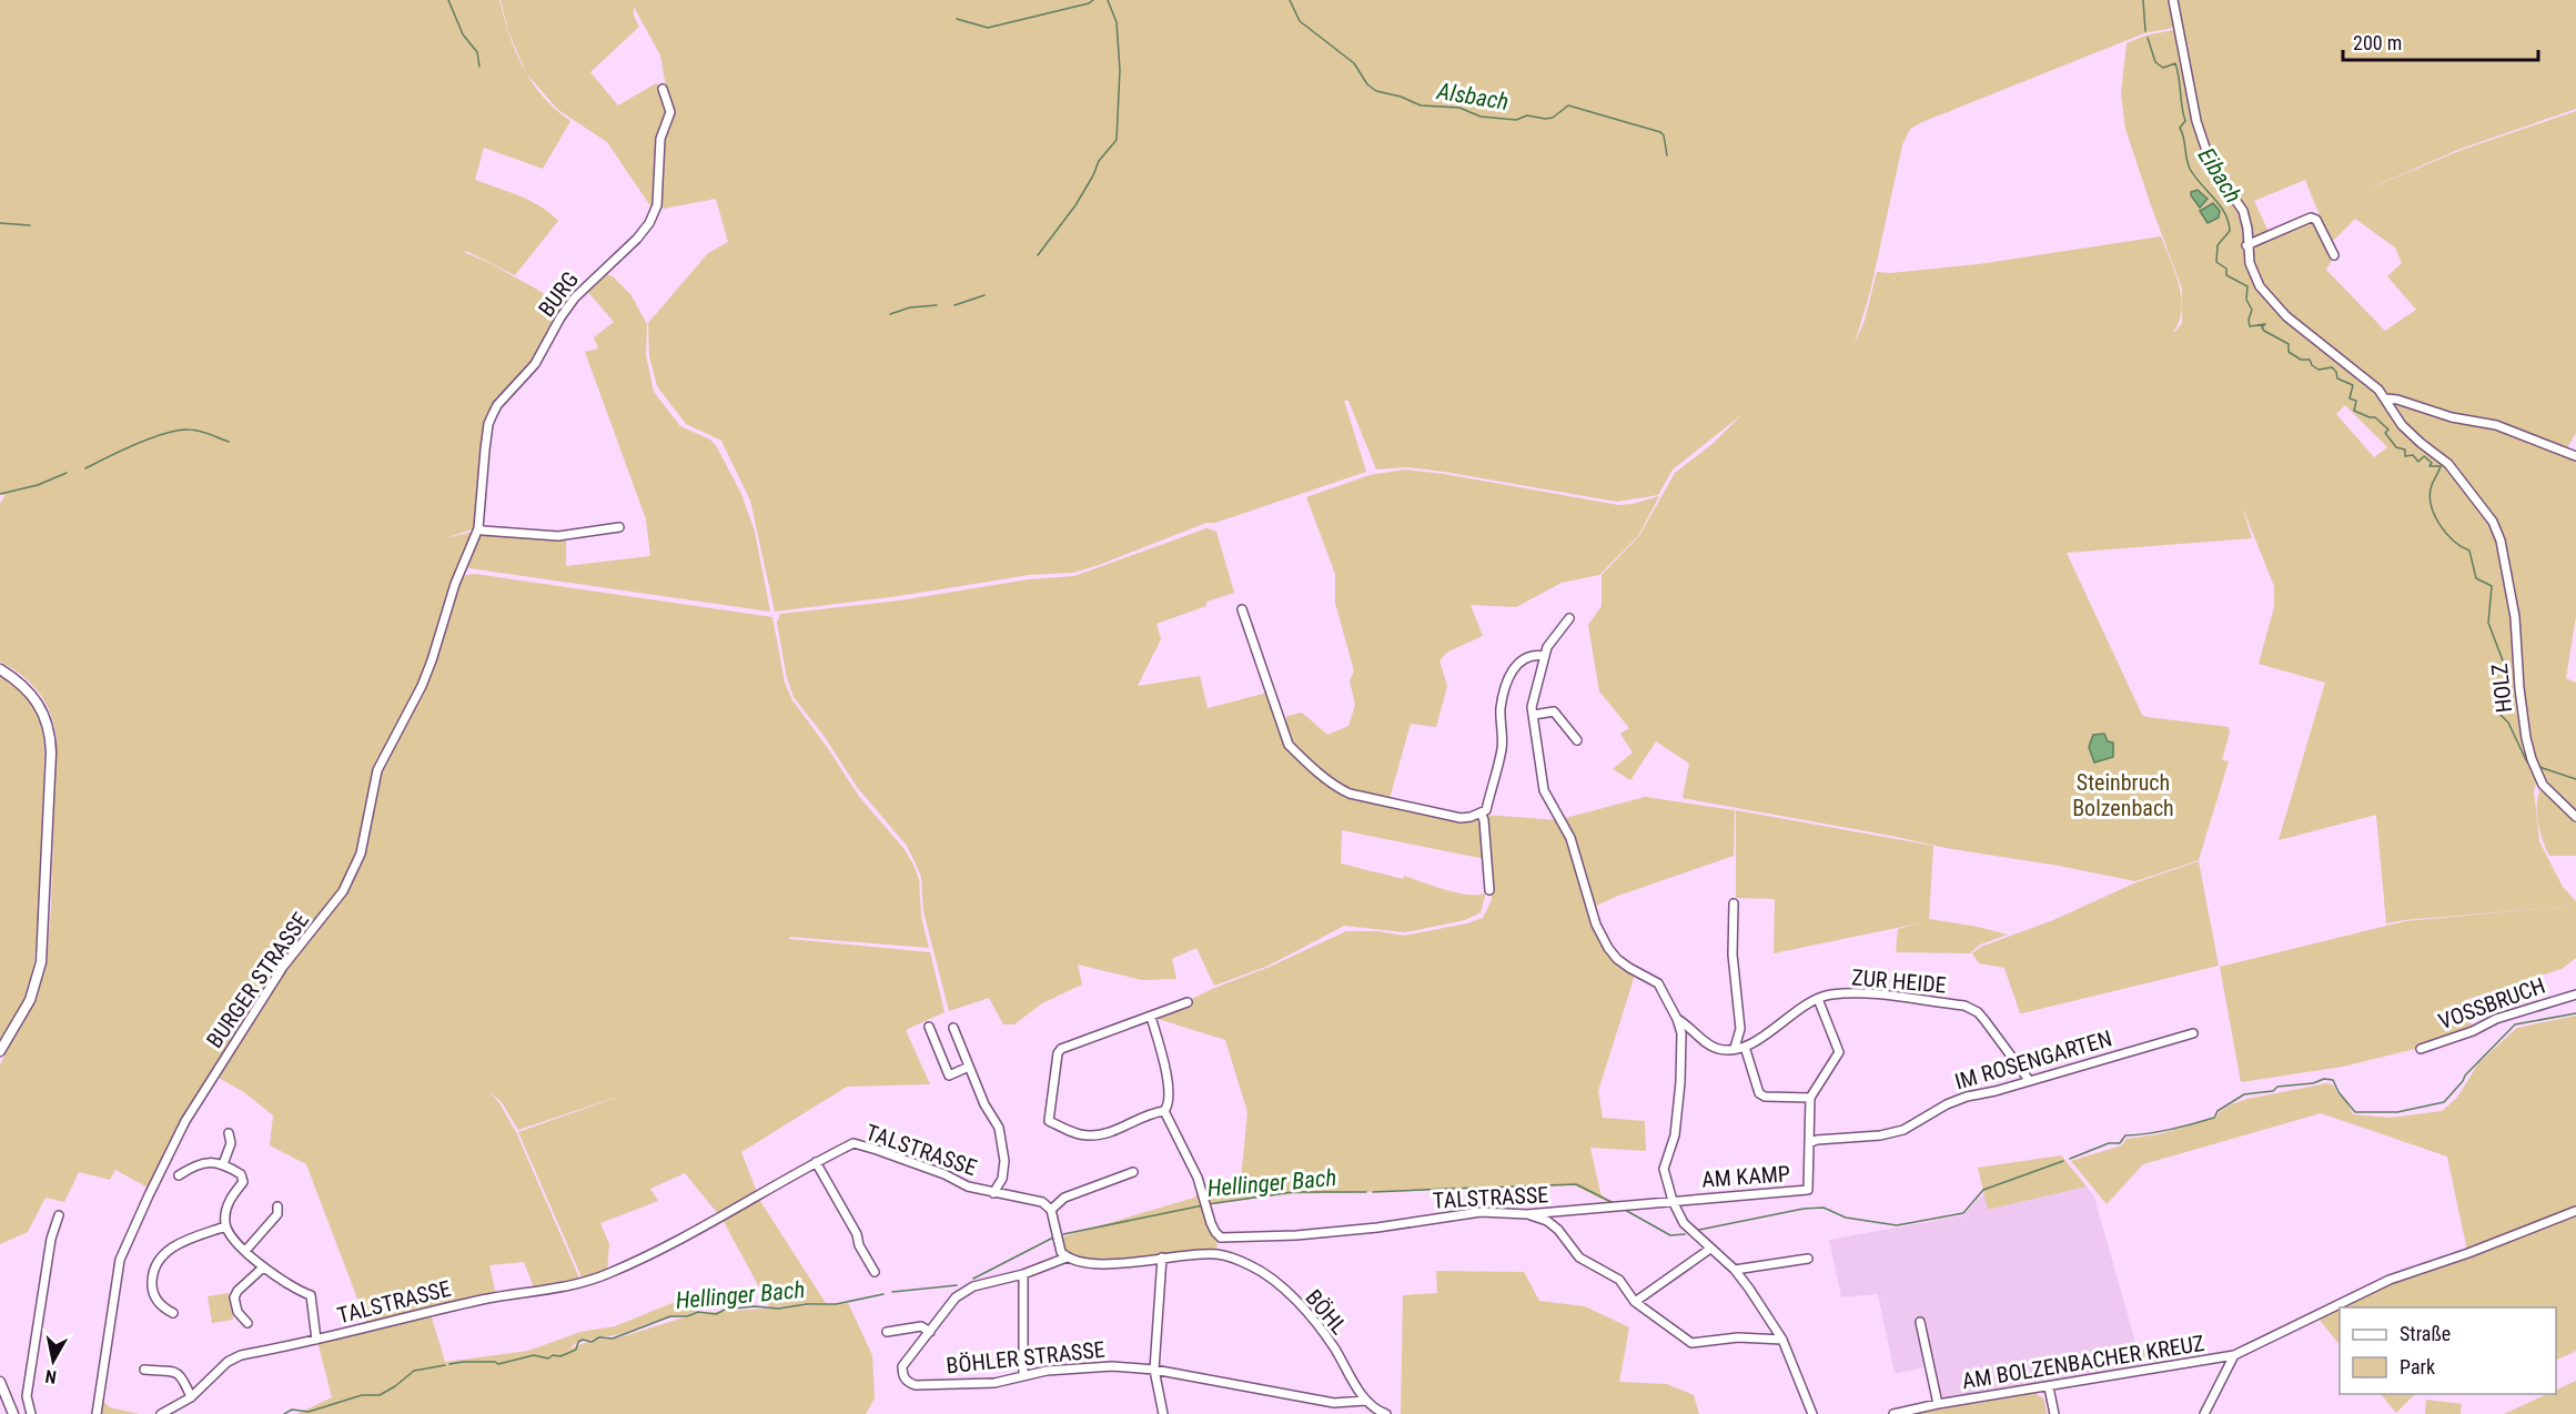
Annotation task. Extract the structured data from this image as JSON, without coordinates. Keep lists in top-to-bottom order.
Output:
{
  "streets": {
    "street": [
      "BURG",
      "HOLZ",
      "BURGER STRASSE",
      "ZUR HEIDE",
      "VOSSBRUCH",
      "IM ROSENGARTEN",
      "TALSTRASSE",
      "AM KAMP",
      "BÖHL",
      "BÖHLER STRASSE",
      "AM BOLZENBACHER KREUZ"
    ]
  },
  "crossings": [
    ["BURG", "BURGER STRASSE"],
    ["ZUR HEIDE", "IM ROSENGARTEN"],
    ["IM ROSENGARTEN", "AM KAMP"],
    ["TALSTRASSE", "AM KAMP"],
    ["BÖHL", "BÖHLER STRASSE"]
  ],
  "water": ["Alsbach", "Eibach", "Hellinger Bach"],
  "parks": ["Steinbruch Bolzenbach"],
  "legend": ["Straße", "Park"],
  "scale_bar": "200 m",
  "north": "bottom"
}
